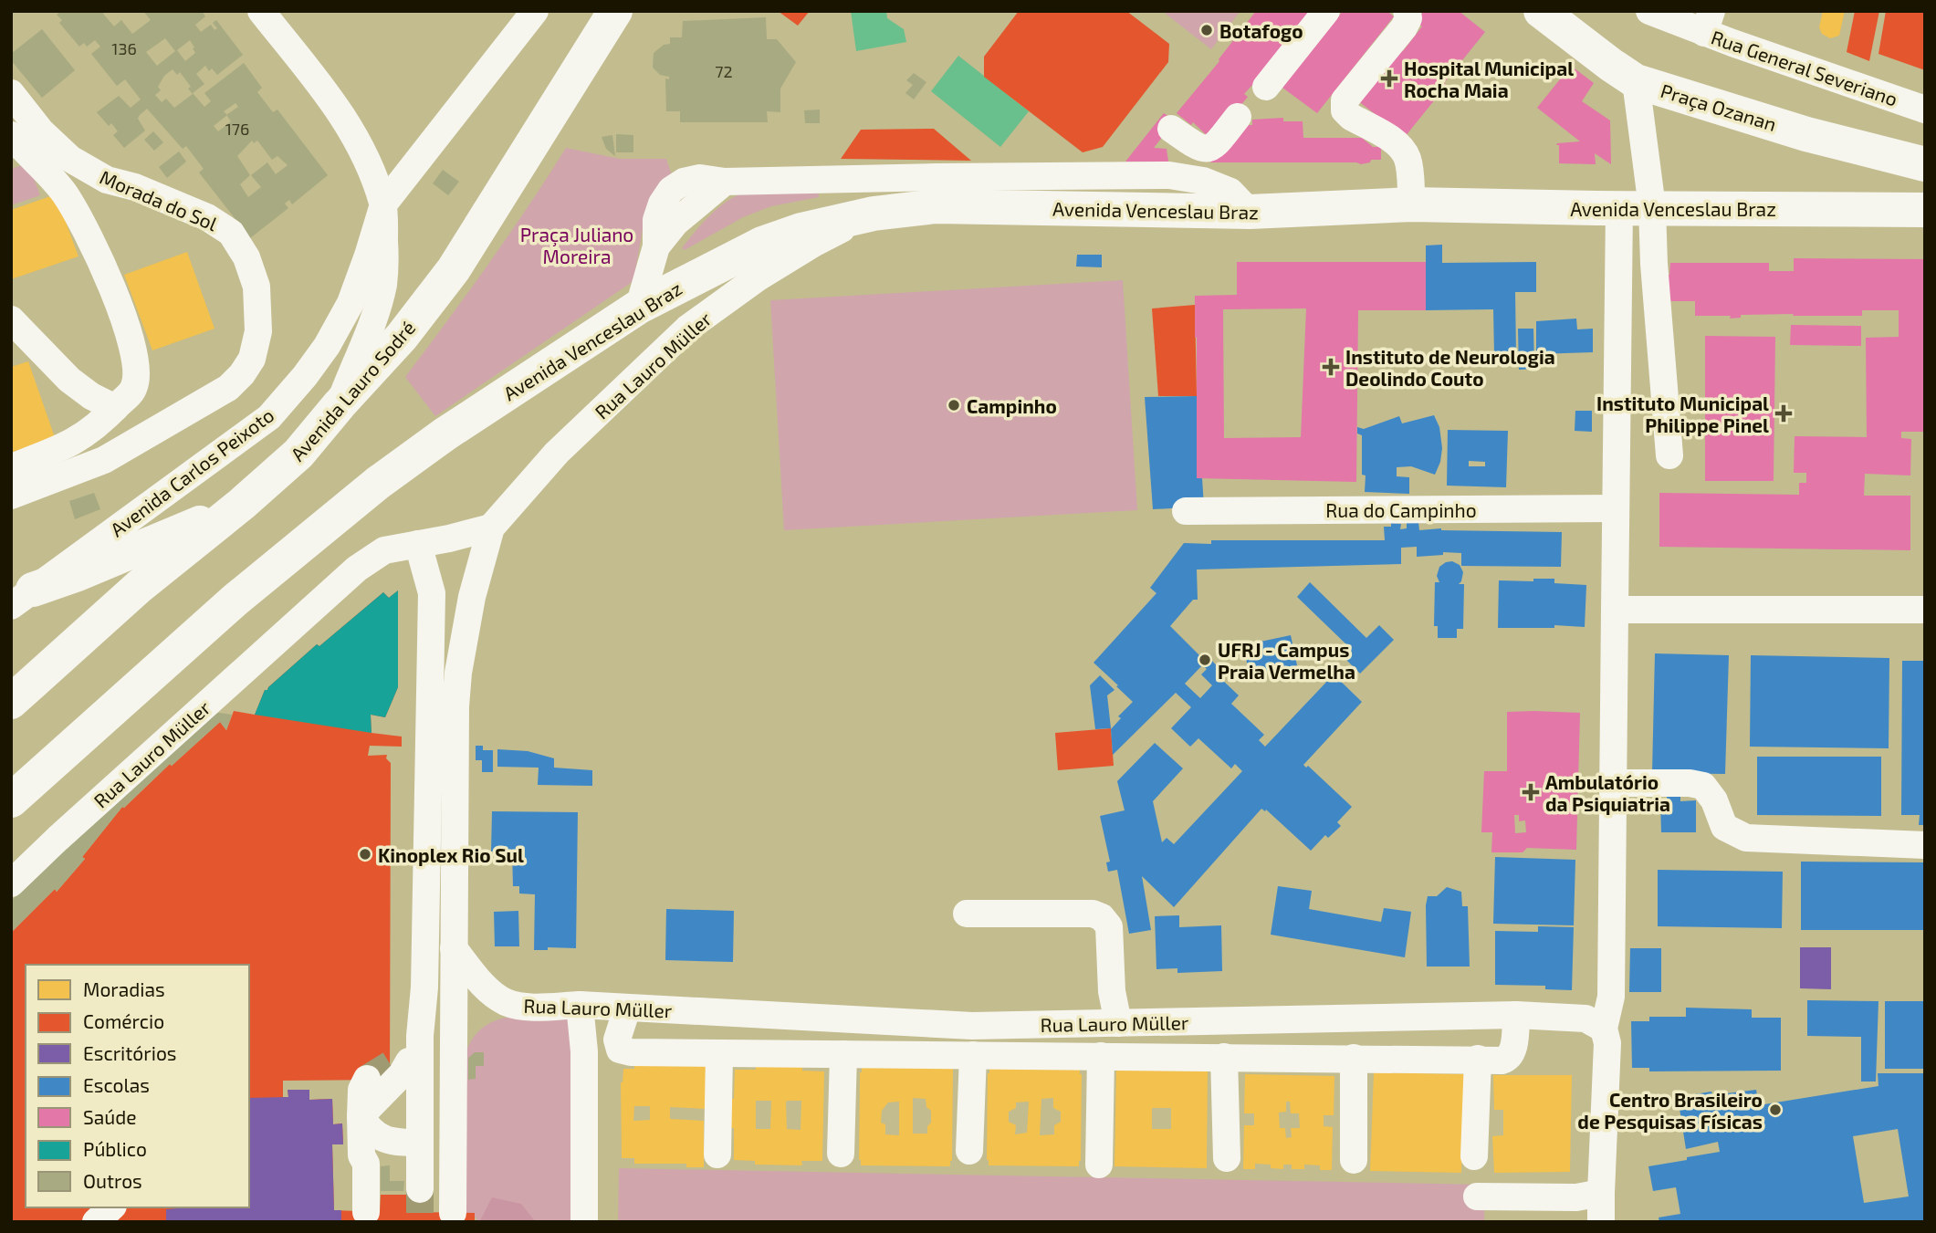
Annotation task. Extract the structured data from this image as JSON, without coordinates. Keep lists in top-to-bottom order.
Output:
{
  "streets": {
    "main road": ["Praça Ozanan", "Avenida Venceslau Braz", "Avenida Lauro Sodré"],
    "street": [
      "Rua General Severiano",
      "Morada do Sol",
      "Rua Lauro Müller",
      "Avenida Carlos Peixoto",
      "Rua do Campinho"
    ]
  },
  "crossings": [
    ["Praça Ozanan", "Avenida Venceslau Braz"],
    ["Avenida Venceslau Braz", "Rua Lauro Müller"]
  ],
  "parks": ["Praça Juliano Moreira"],
  "places": {
    "other": [
      "Botafogo",
      "Campinho",
      "UFRJ - Campus Praia Vermelha",
      "Kinoplex Rio Sul",
      "Centro Brasileiro de Pesquisas Físicas"
    ],
    "health": [
      "Hospital Municipal Rocha Maia",
      "Instituto de Neurologia Deolindo Couto",
      "Instituto Municipal Philippe Pinel",
      "Ambulatório da Psiquiatria"
    ]
  },
  "house_numbers": ["136", "72", "176"],
  "legend": [
    "Moradias",
    "Comércio",
    "Escritórios",
    "Escolas",
    "Saúde",
    "Público",
    "Outros"
  ]
}
